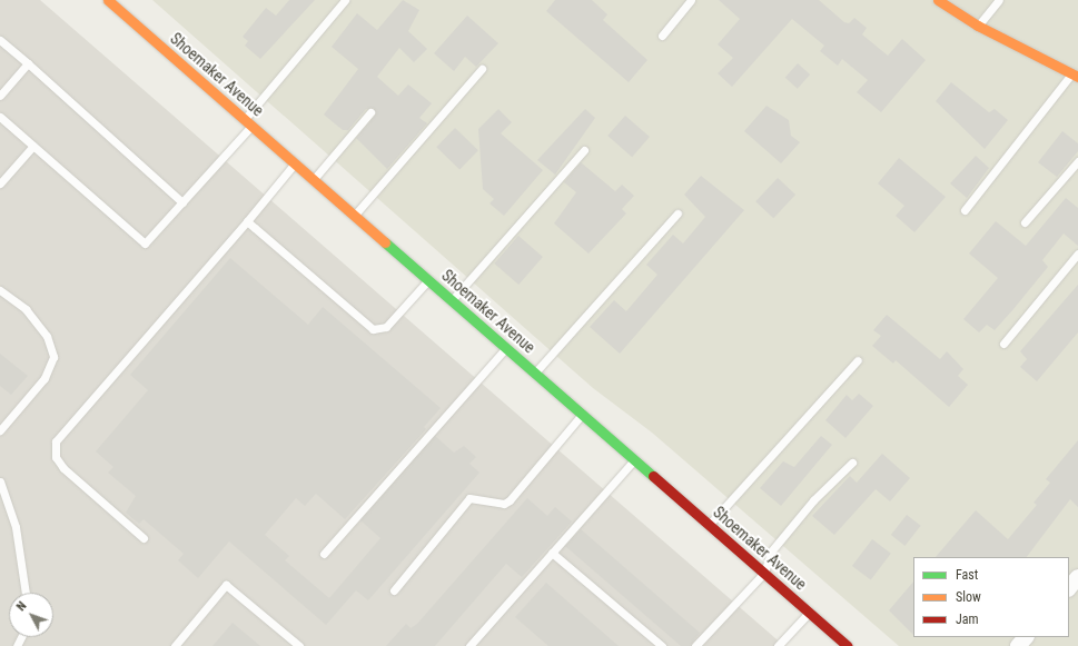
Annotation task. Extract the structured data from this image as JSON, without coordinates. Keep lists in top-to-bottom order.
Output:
{
  "streets": {
    "main road": ["Shoemaker Avenue"]
  },
  "legend": ["Fast", "Slow", "Jam"],
  "north": "top left"
}
